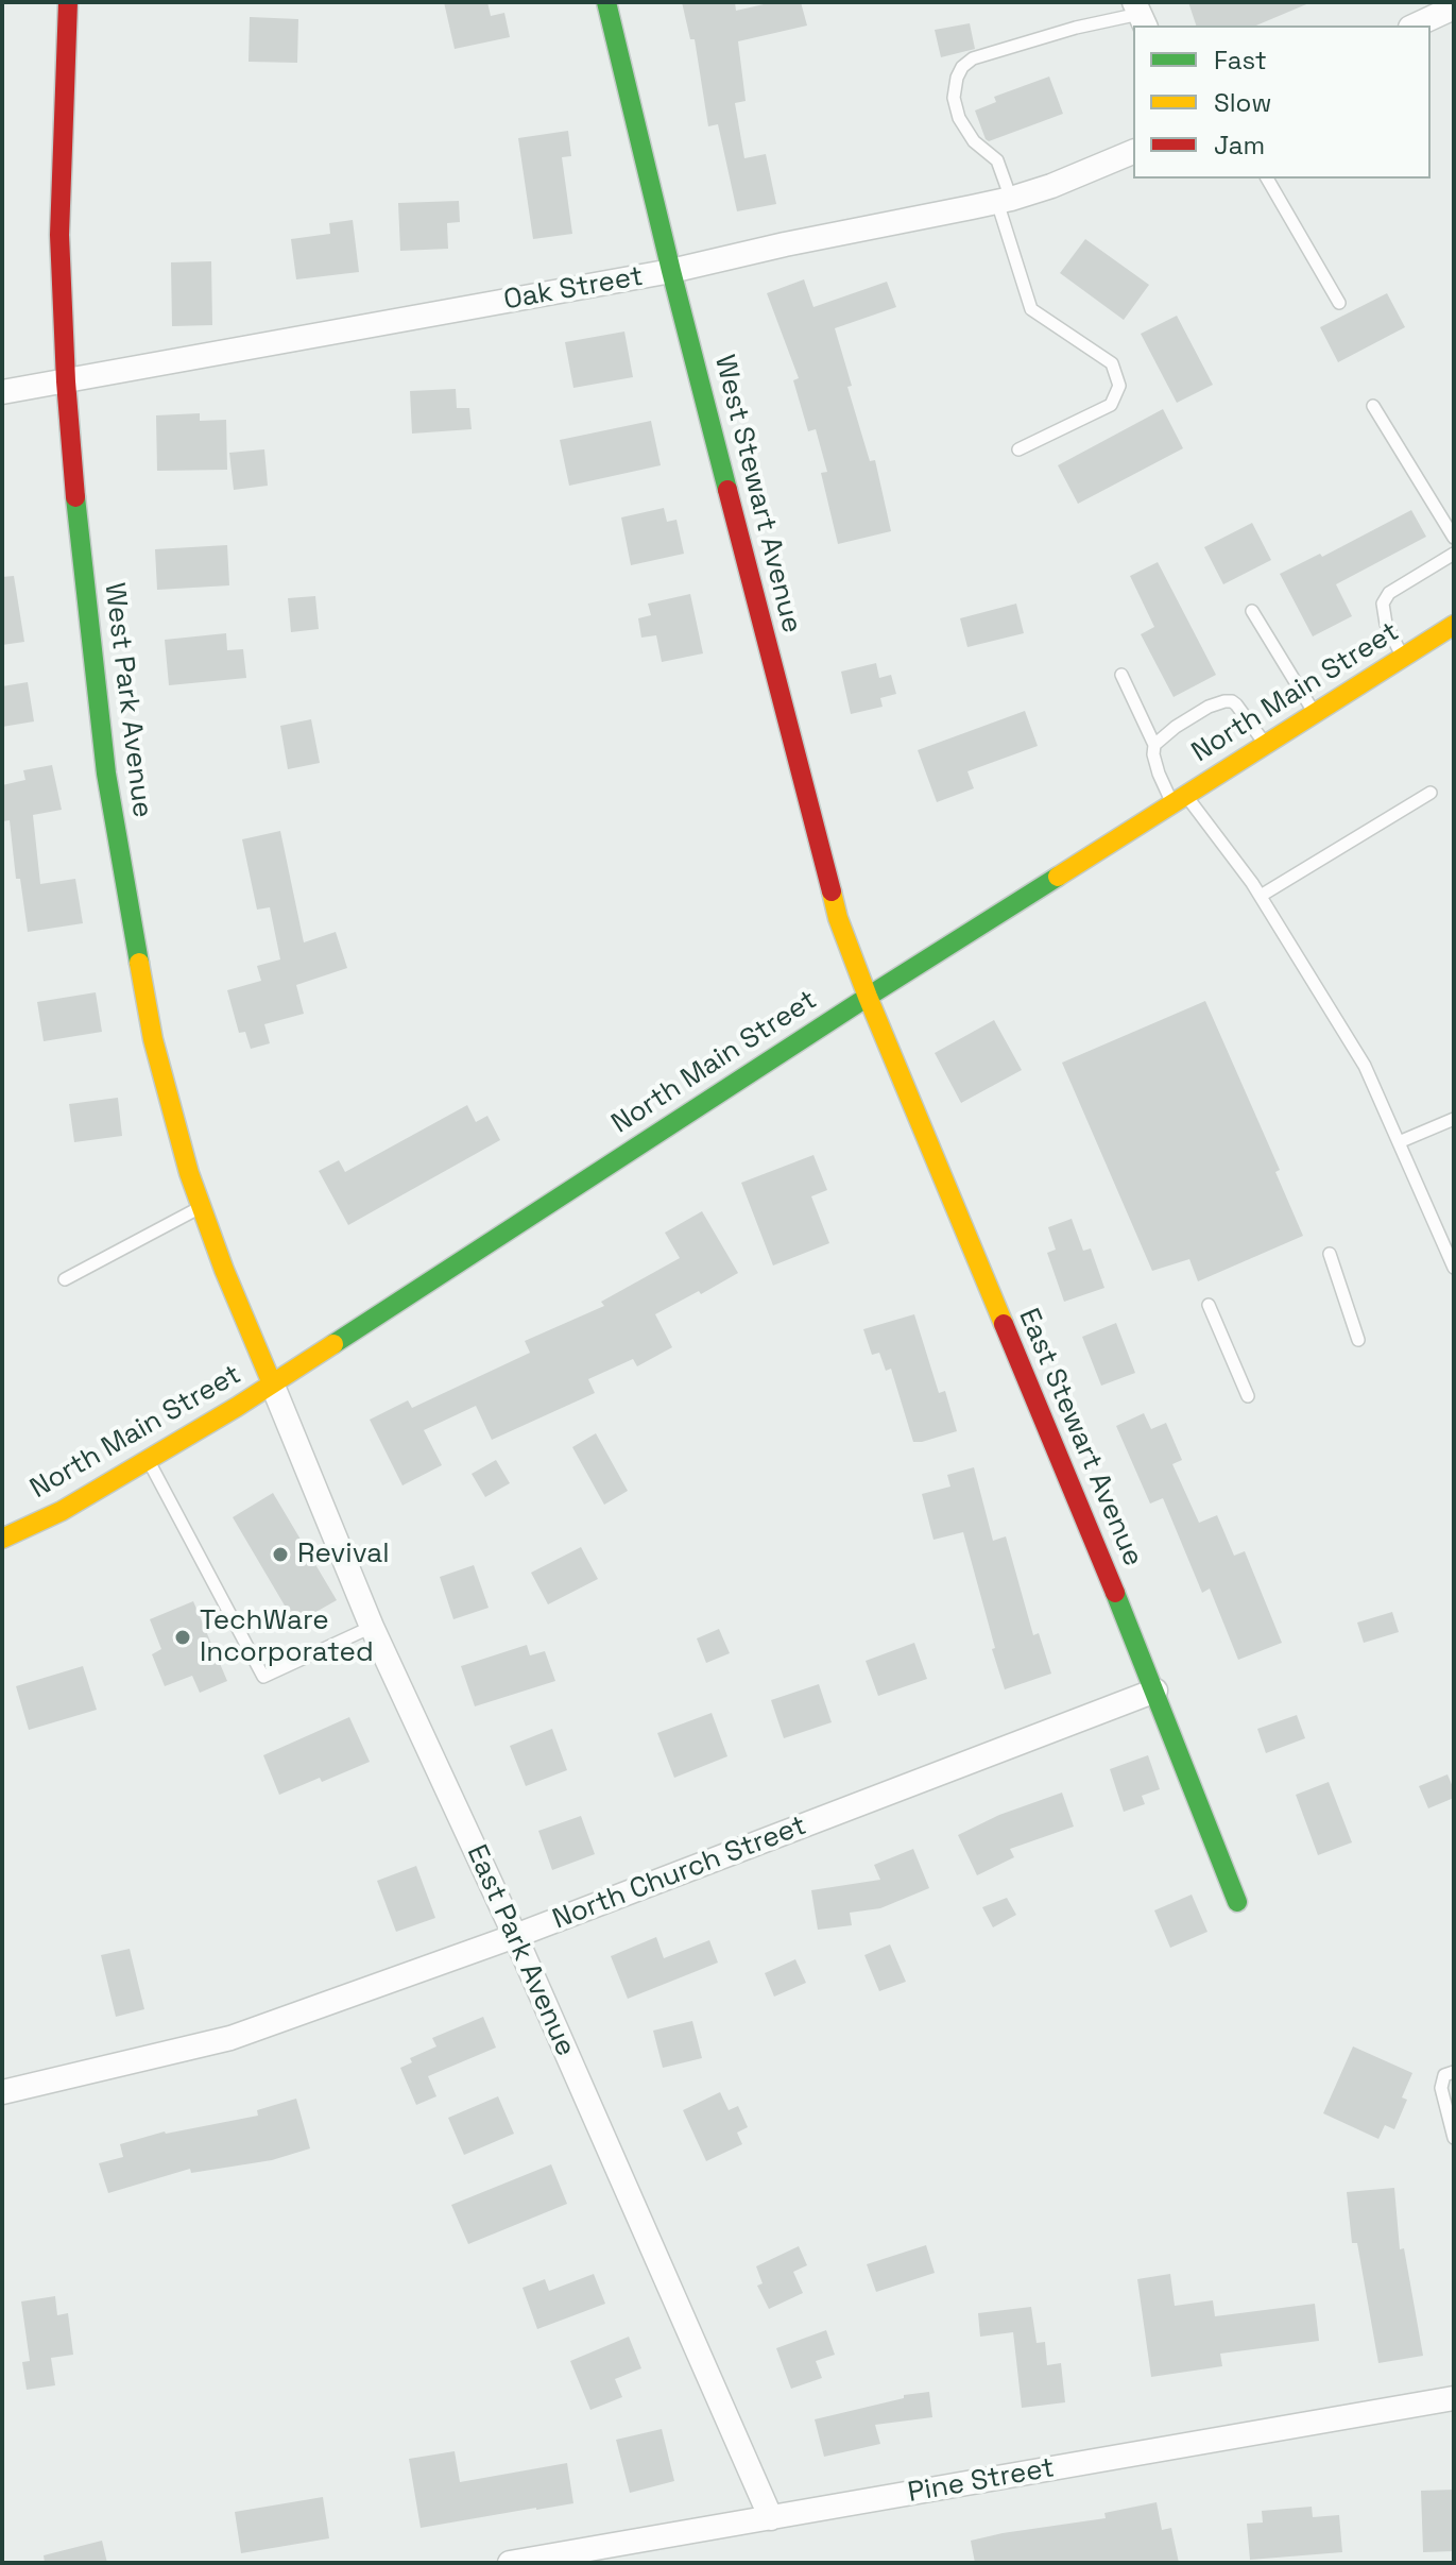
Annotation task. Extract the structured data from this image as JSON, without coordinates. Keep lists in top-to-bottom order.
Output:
{
  "streets": {
    "main road": [
      "West Stewart Avenue",
      "North Main Street",
      "West Park Avenue",
      "East Stewart Avenue"
    ],
    "street": [
      "Oak Street",
      "North Church Street",
      "East Park Avenue",
      "Pine Street"
    ]
  },
  "crossings": [
    ["Oak Street", "West Stewart Avenue"],
    ["Oak Street", "West Park Avenue"],
    ["West Stewart Avenue", "North Main Street"],
    ["West Stewart Avenue", "East Stewart Avenue"],
    ["North Main Street", "West Park Avenue"],
    ["North Main Street", "East Stewart Avenue"],
    ["North Main Street", "East Park Avenue"],
    ["West Park Avenue", "East Park Avenue"],
    ["East Stewart Avenue", "North Church Street"],
    ["North Church Street", "East Park Avenue"],
    ["East Park Avenue", "Pine Street"]
  ],
  "places": ["Revival", "TechWare Incorporated"],
  "legend": ["Fast", "Slow", "Jam"]
}
